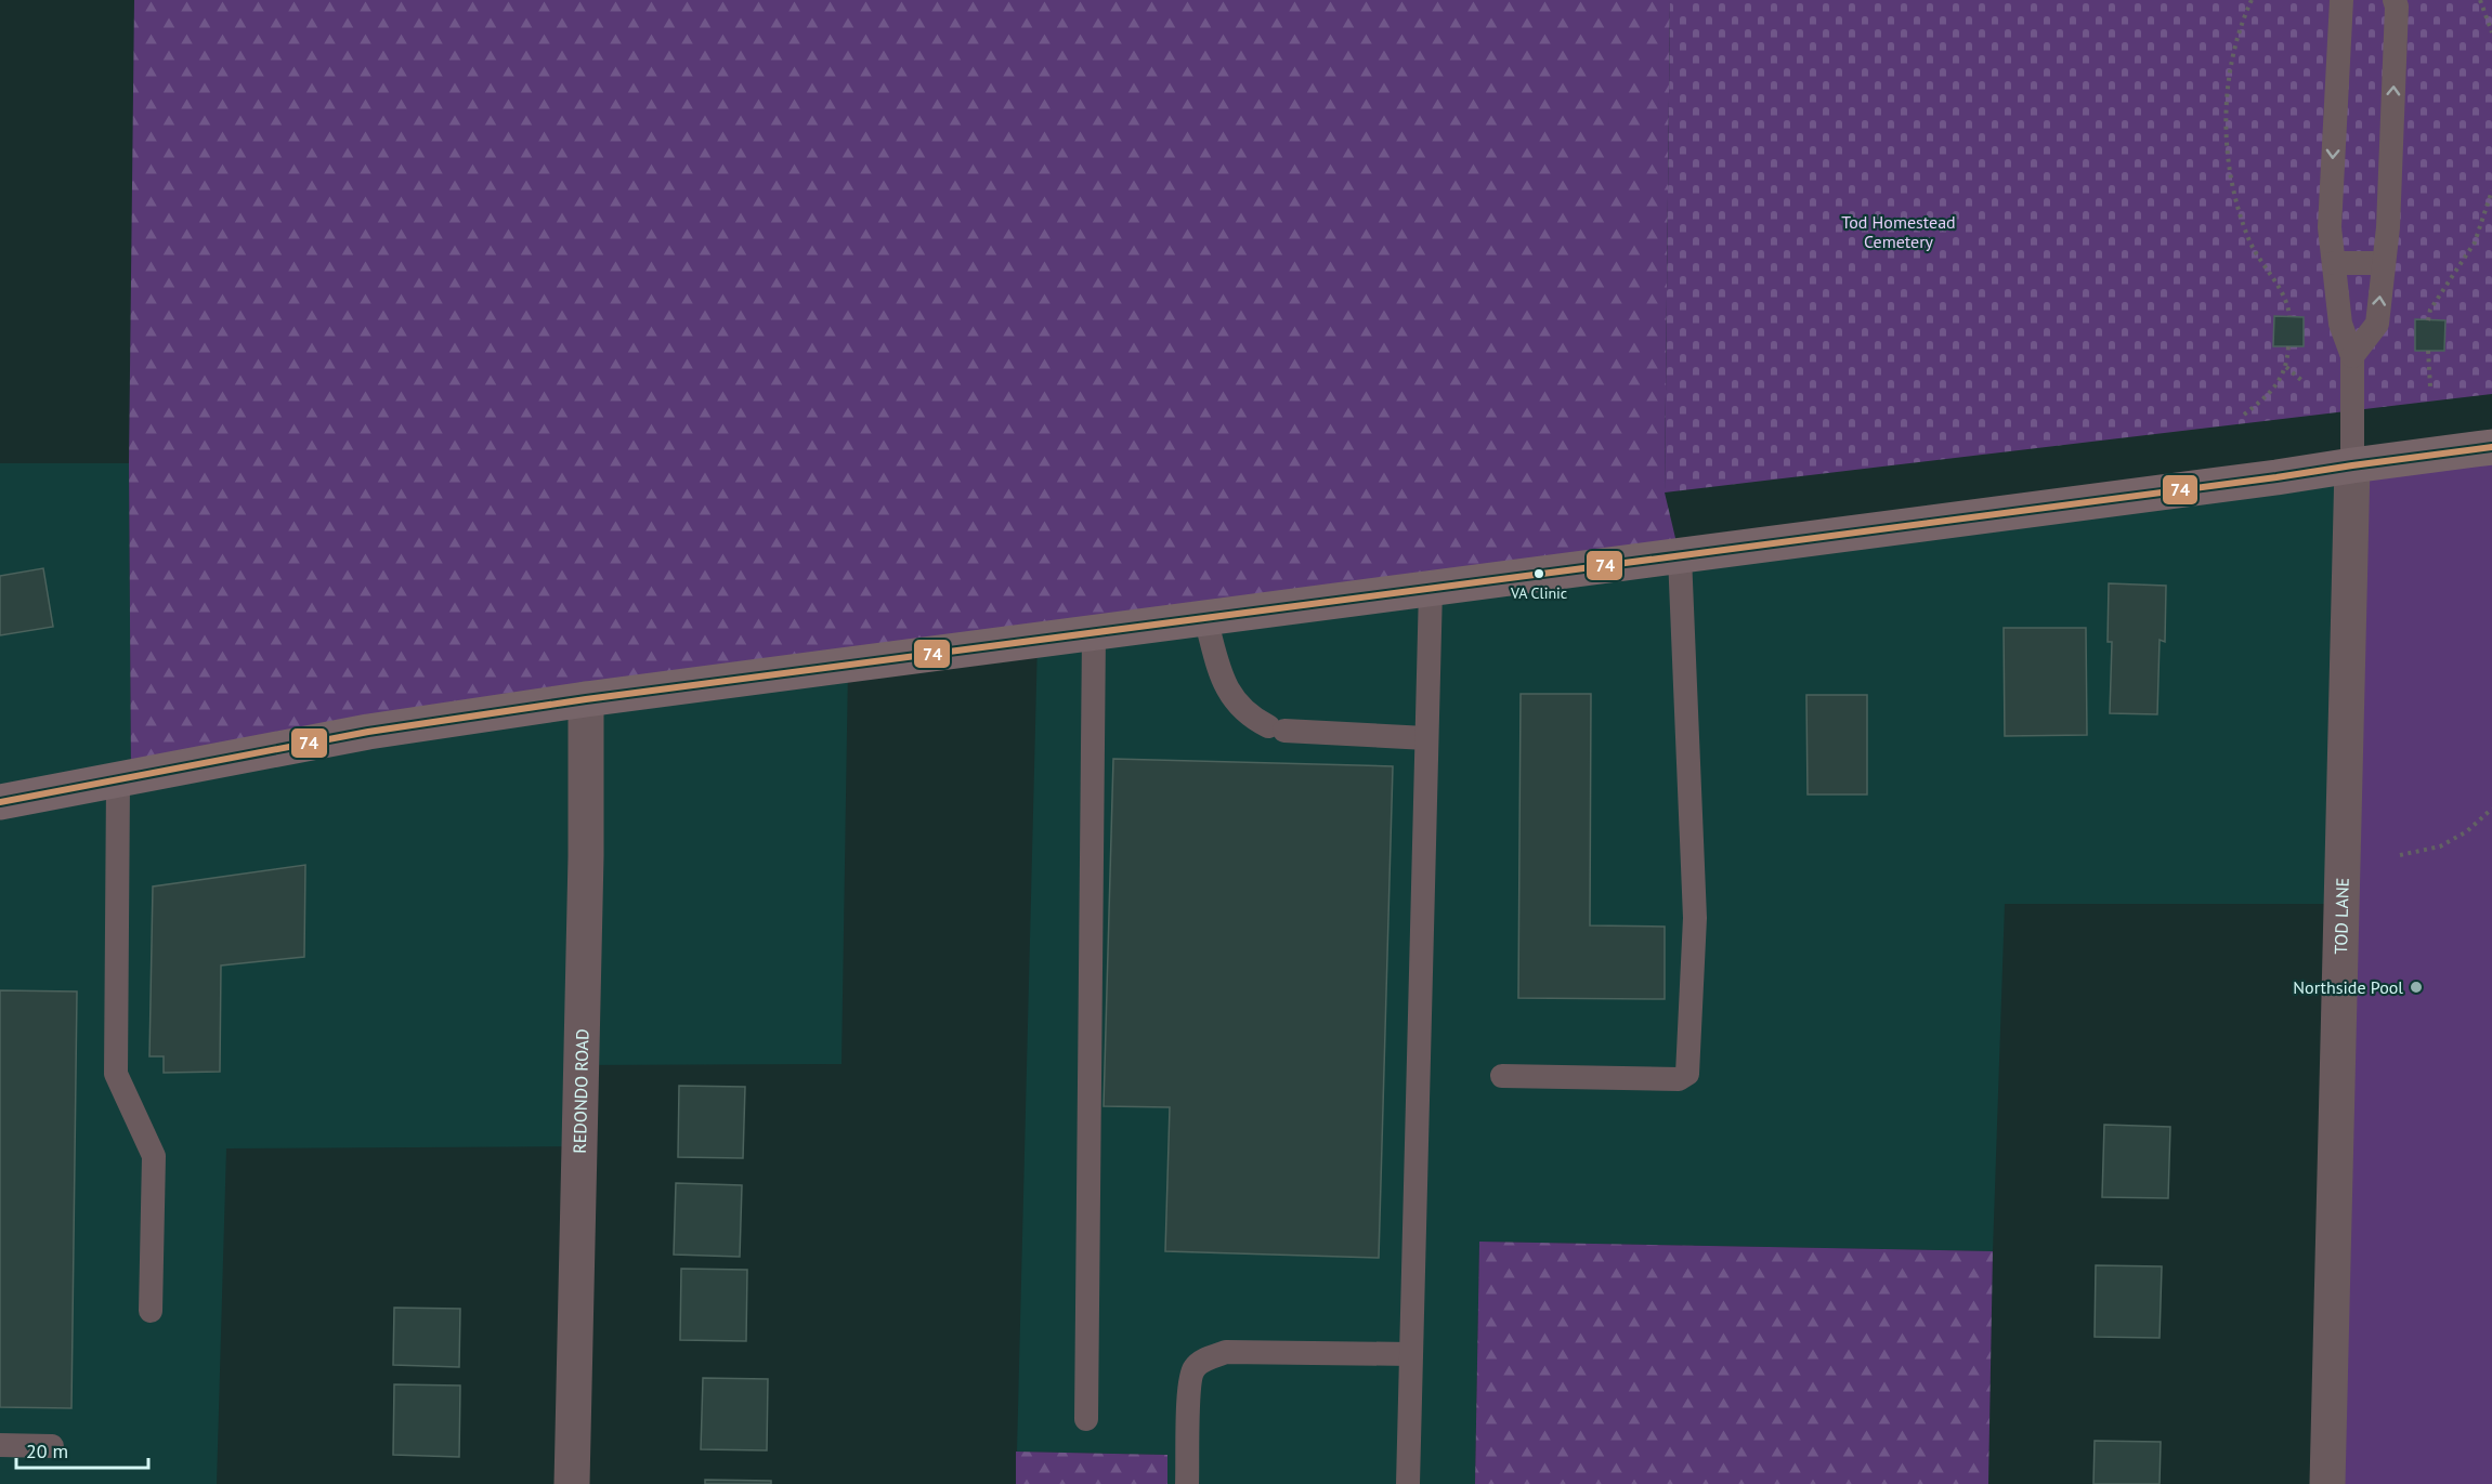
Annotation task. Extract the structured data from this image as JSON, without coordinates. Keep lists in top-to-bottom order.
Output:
{
  "streets": {
    "street": ["TOD LANE", "REDONDO ROAD"]
  },
  "parks": ["Tod Homestead Cemetery"],
  "places": ["VA Clinic", "Northside Pool"],
  "lines": ["transit line 74"],
  "scale_bar": "20 m"
}
